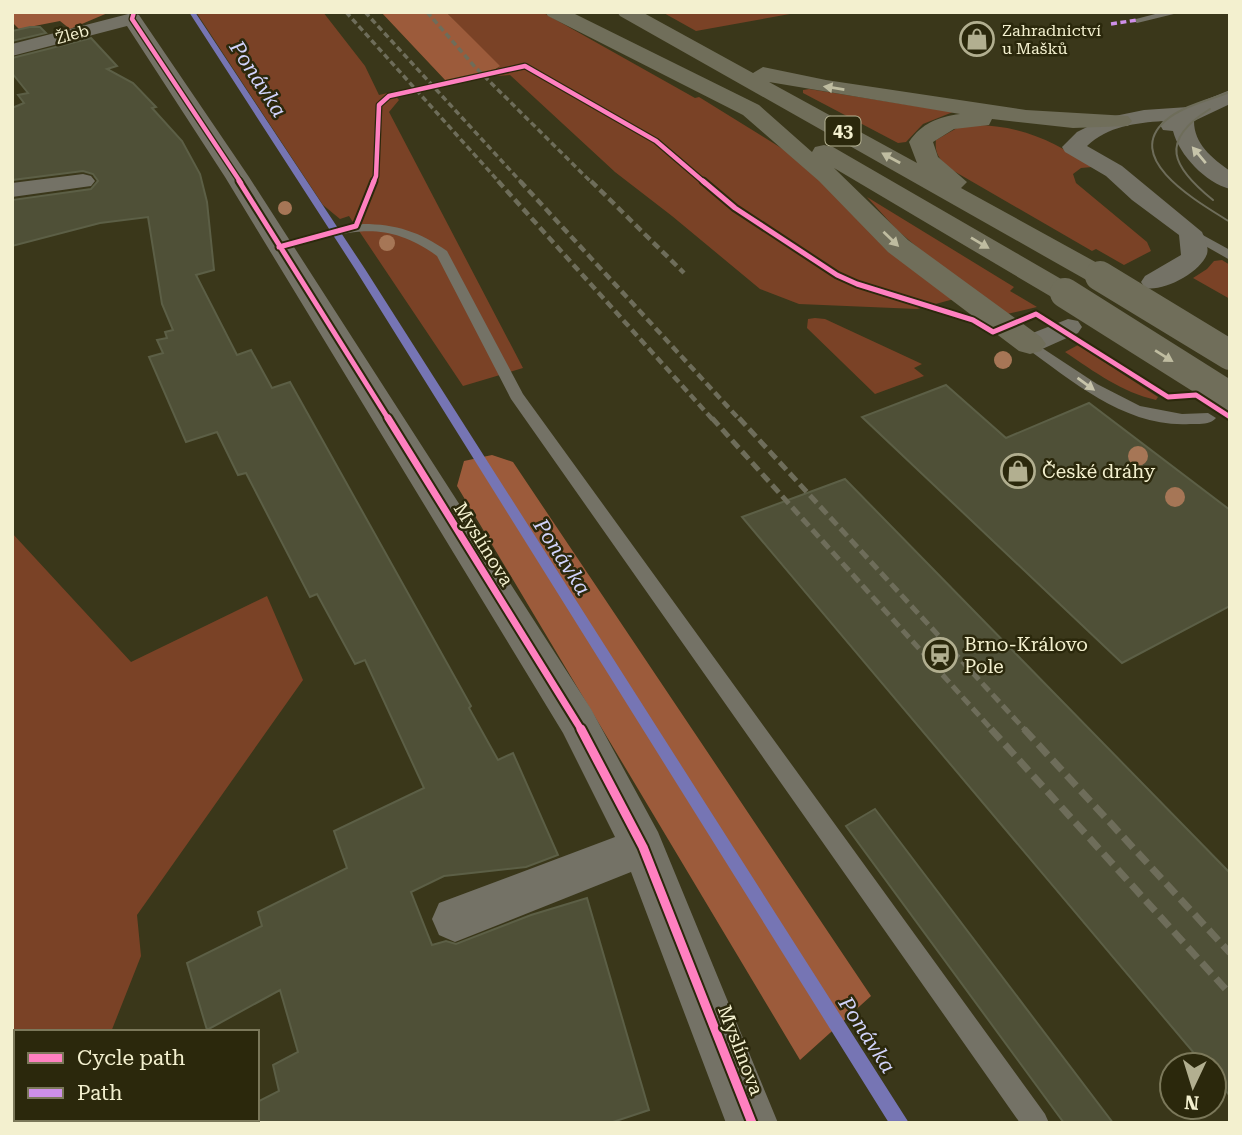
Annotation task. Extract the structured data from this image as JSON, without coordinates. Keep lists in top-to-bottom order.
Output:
{
  "streets": {
    "highway": ["43"],
    "street": ["Žleb", "Myslínova"]
  },
  "crossings": [
    ["Žleb", "Myslínova"]
  ],
  "water": ["Ponávka"],
  "places": {
    "shop": ["Zahradnictví u Mašků", "České dráhy"],
    "station": ["Brno-Královo Pole"]
  },
  "legend": ["Cycle path", "Path"],
  "north": "bottom"
}
